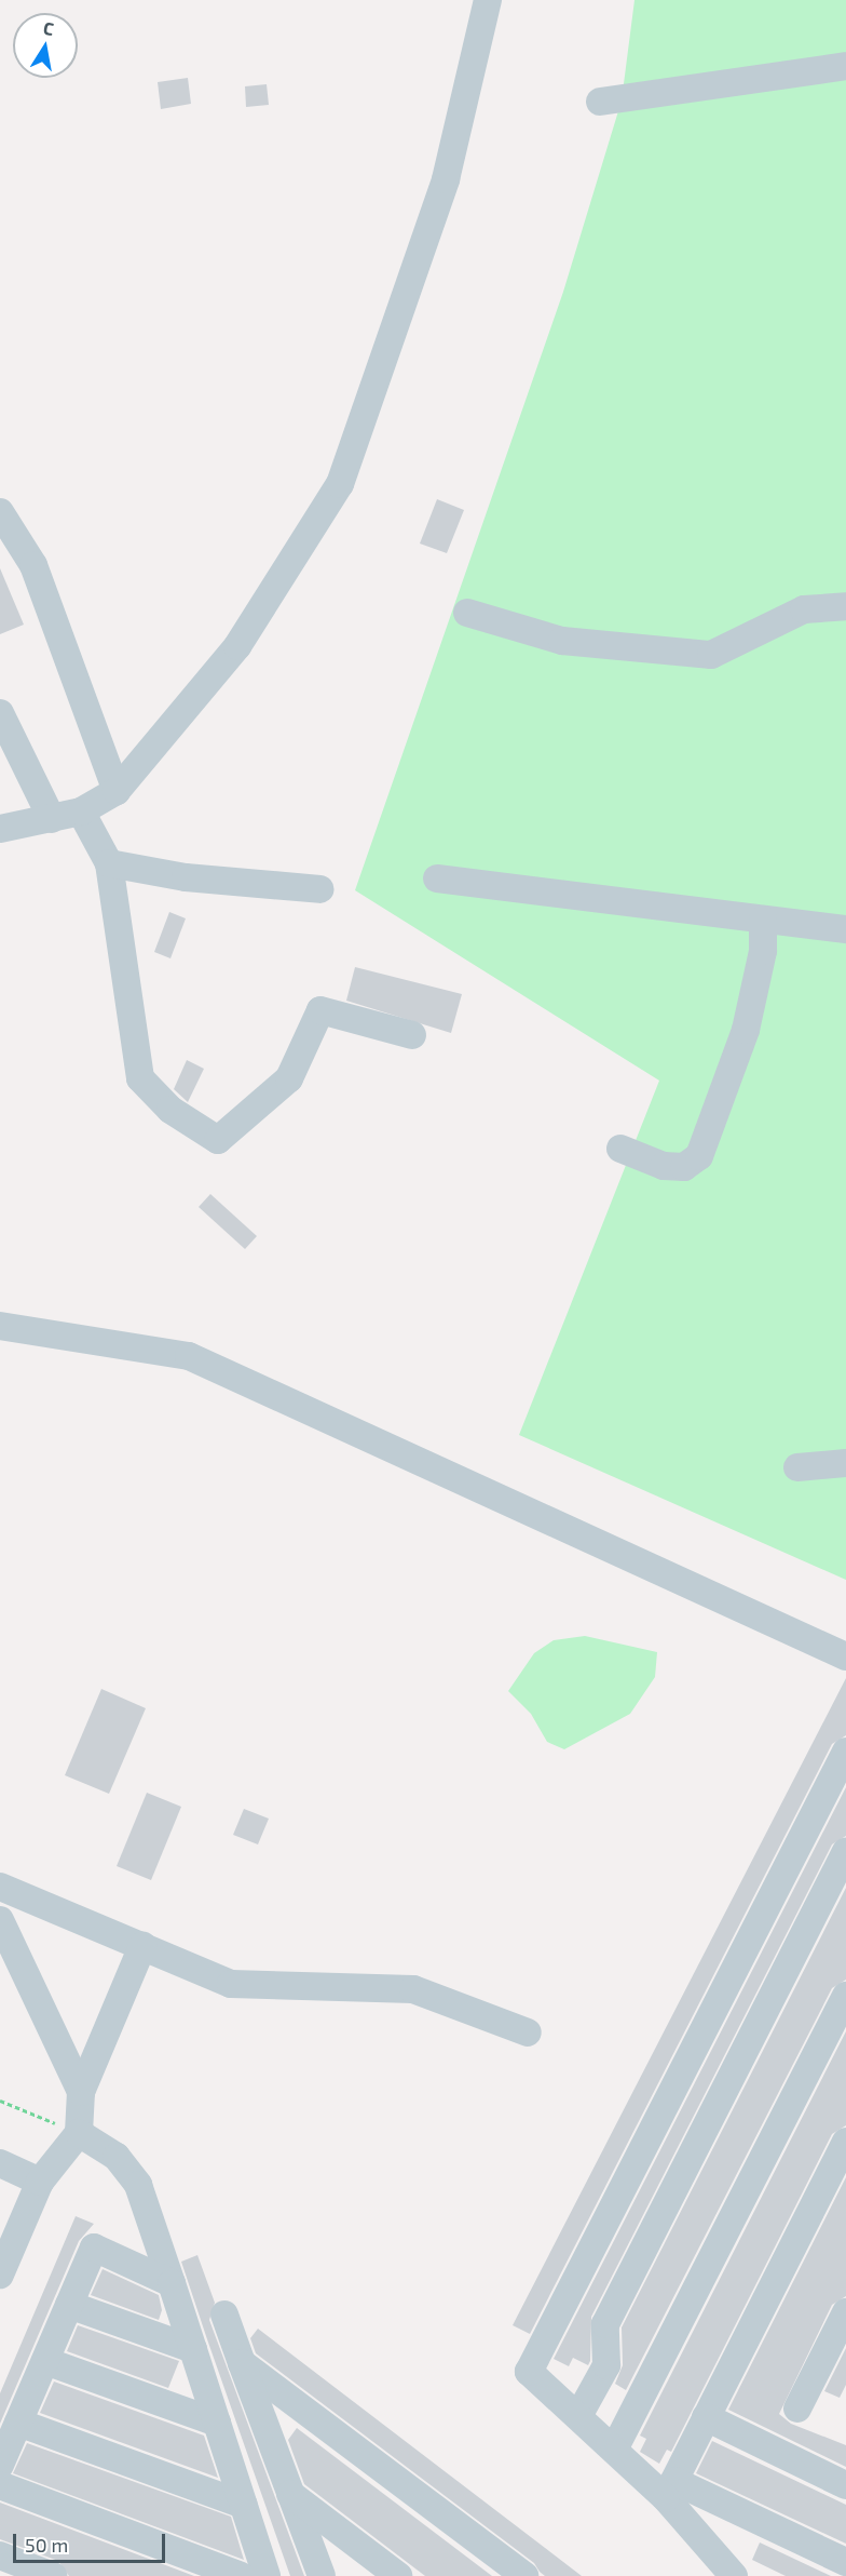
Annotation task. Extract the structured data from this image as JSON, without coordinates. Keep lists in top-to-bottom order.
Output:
{
  "scale_bar": "50 m",
  "north": "top"
}
